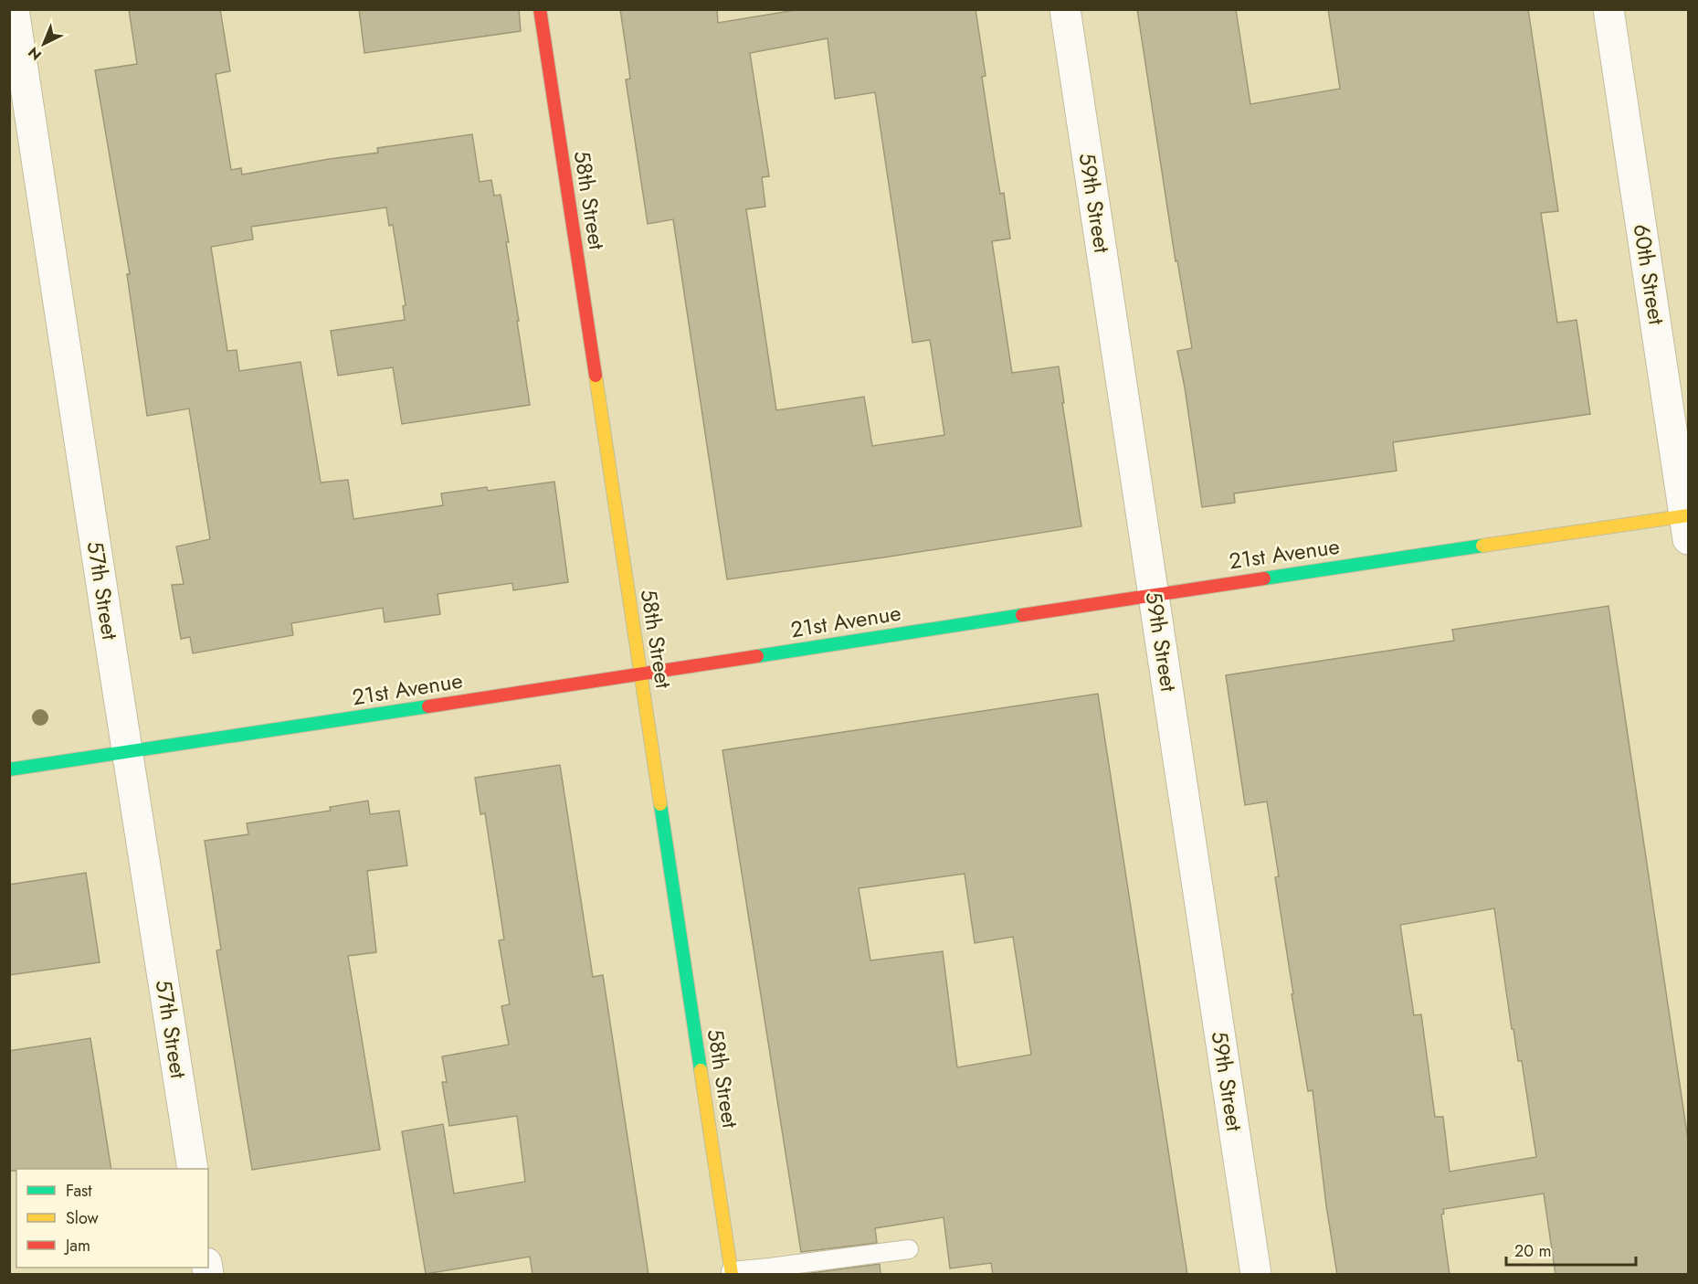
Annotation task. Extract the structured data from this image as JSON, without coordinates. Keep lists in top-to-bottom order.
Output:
{
  "streets": {
    "street": [
      "58th Street",
      "59th Street",
      "60th Street",
      "21st Avenue",
      "57th Street"
    ]
  },
  "crossings": [
    ["58th Street", "21st Avenue"],
    ["59th Street", "21st Avenue"],
    ["60th Street", "21st Avenue"],
    ["21st Avenue", "57th Street"]
  ],
  "legend": ["Fast", "Slow", "Jam"],
  "scale_bar": "20 m",
  "north": "bottom left"
}
